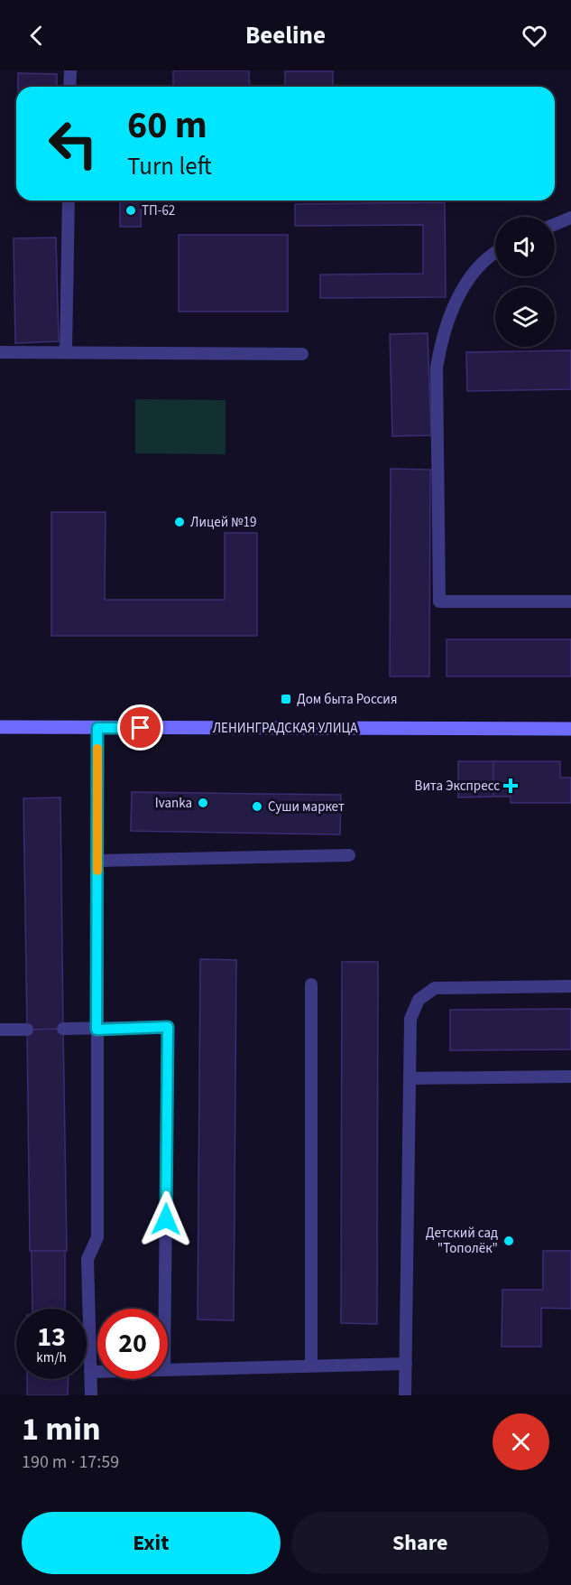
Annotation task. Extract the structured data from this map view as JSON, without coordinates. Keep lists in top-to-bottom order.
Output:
{
  "streets": {
    "street": ["ЛЕНИНГРАДСКАЯ УЛИЦА"]
  },
  "places": {
    "other": [
      "ТП-62",
      "Лицей №19",
      "Ivanka",
      "Суши маркет",
      "Детский сад \"Тополёк\""
    ],
    "transit": ["Дом быта Россия"],
    "health": ["Вита Экспресс"]
  },
  "page": {
    "header": "Beeline",
    "turn": ["60 m", "Turn left"],
    "speed": "13 km/h",
    "limit": "20",
    "heading": ["1 min", "190 m · 17:59"],
    "buttons": ["Exit", "Share"]
  }
}
